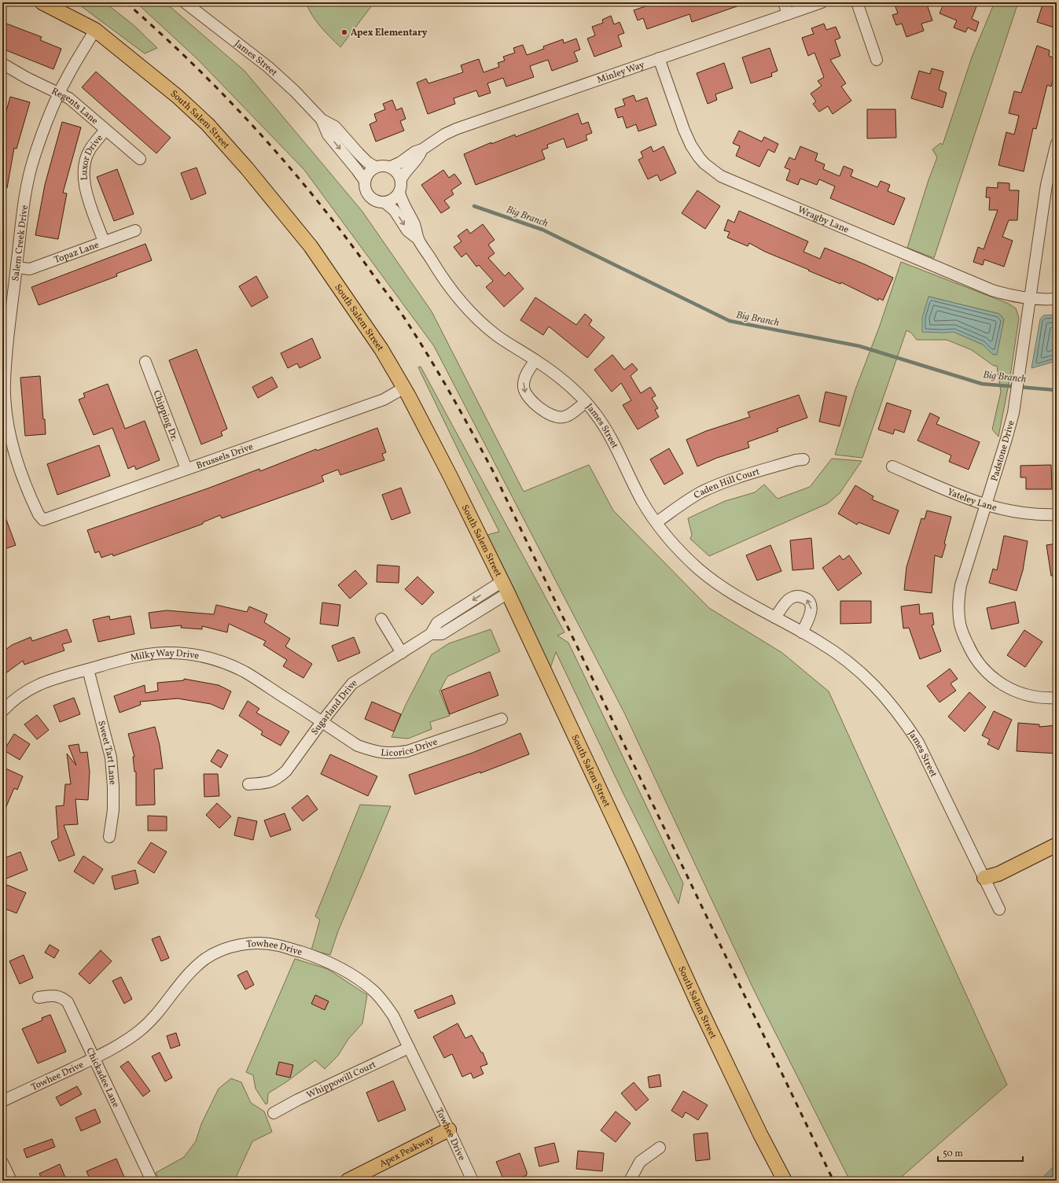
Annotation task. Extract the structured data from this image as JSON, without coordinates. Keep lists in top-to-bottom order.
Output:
{
  "streets": {
    "main road": ["South Salem Street", "Apex Peakway"],
    "street": [
      "James Street",
      "Minley Way",
      "Regents Lane",
      "Luxor Drive",
      "Wragby Lane",
      "Salem Creek Drive",
      "Topaz Lane",
      "Chipping Dr.",
      "Padstone Drive",
      "Brussels Drive",
      "Caden Hill Court",
      "Yateley Lane",
      "Milky Way Drive",
      "Sugarland Drive",
      "Licorice Drive",
      "Sweet Tart Lane",
      "Towhee Drive",
      "Chickadee Lane",
      "Whippowill Court"
    ]
  },
  "crossings": [
    ["James Street", "Minley Way"],
    ["James Street", "Caden Hill Court"],
    ["Minley Way", "Wragby Lane"],
    ["Regents Lane", "Luxor Drive"],
    ["Regents Lane", "Salem Creek Drive"],
    ["South Salem Street", "Salem Creek Drive"],
    ["South Salem Street", "Brussels Drive"],
    ["South Salem Street", "Sugarland Drive"],
    ["Luxor Drive", "Topaz Lane"],
    ["Wragby Lane", "Padstone Drive"],
    ["Salem Creek Drive", "Topaz Lane"],
    ["Salem Creek Drive", "Brussels Drive"],
    ["Chipping Dr.", "Brussels Drive"],
    ["Padstone Drive", "Yateley Lane"],
    ["Milky Way Drive", "Sugarland Drive"],
    ["Milky Way Drive", "Licorice Drive"],
    ["Milky Way Drive", "Sweet Tart Lane"],
    ["Sugarland Drive", "Licorice Drive"],
    ["Towhee Drive", "Chickadee Lane"],
    ["Towhee Drive", "Whippowill Court"],
    ["Towhee Drive", "Apex Peakway"]
  ],
  "water": ["Big Branch"],
  "places": ["Apex Elementary"],
  "scale_bar": "50 m"
}
